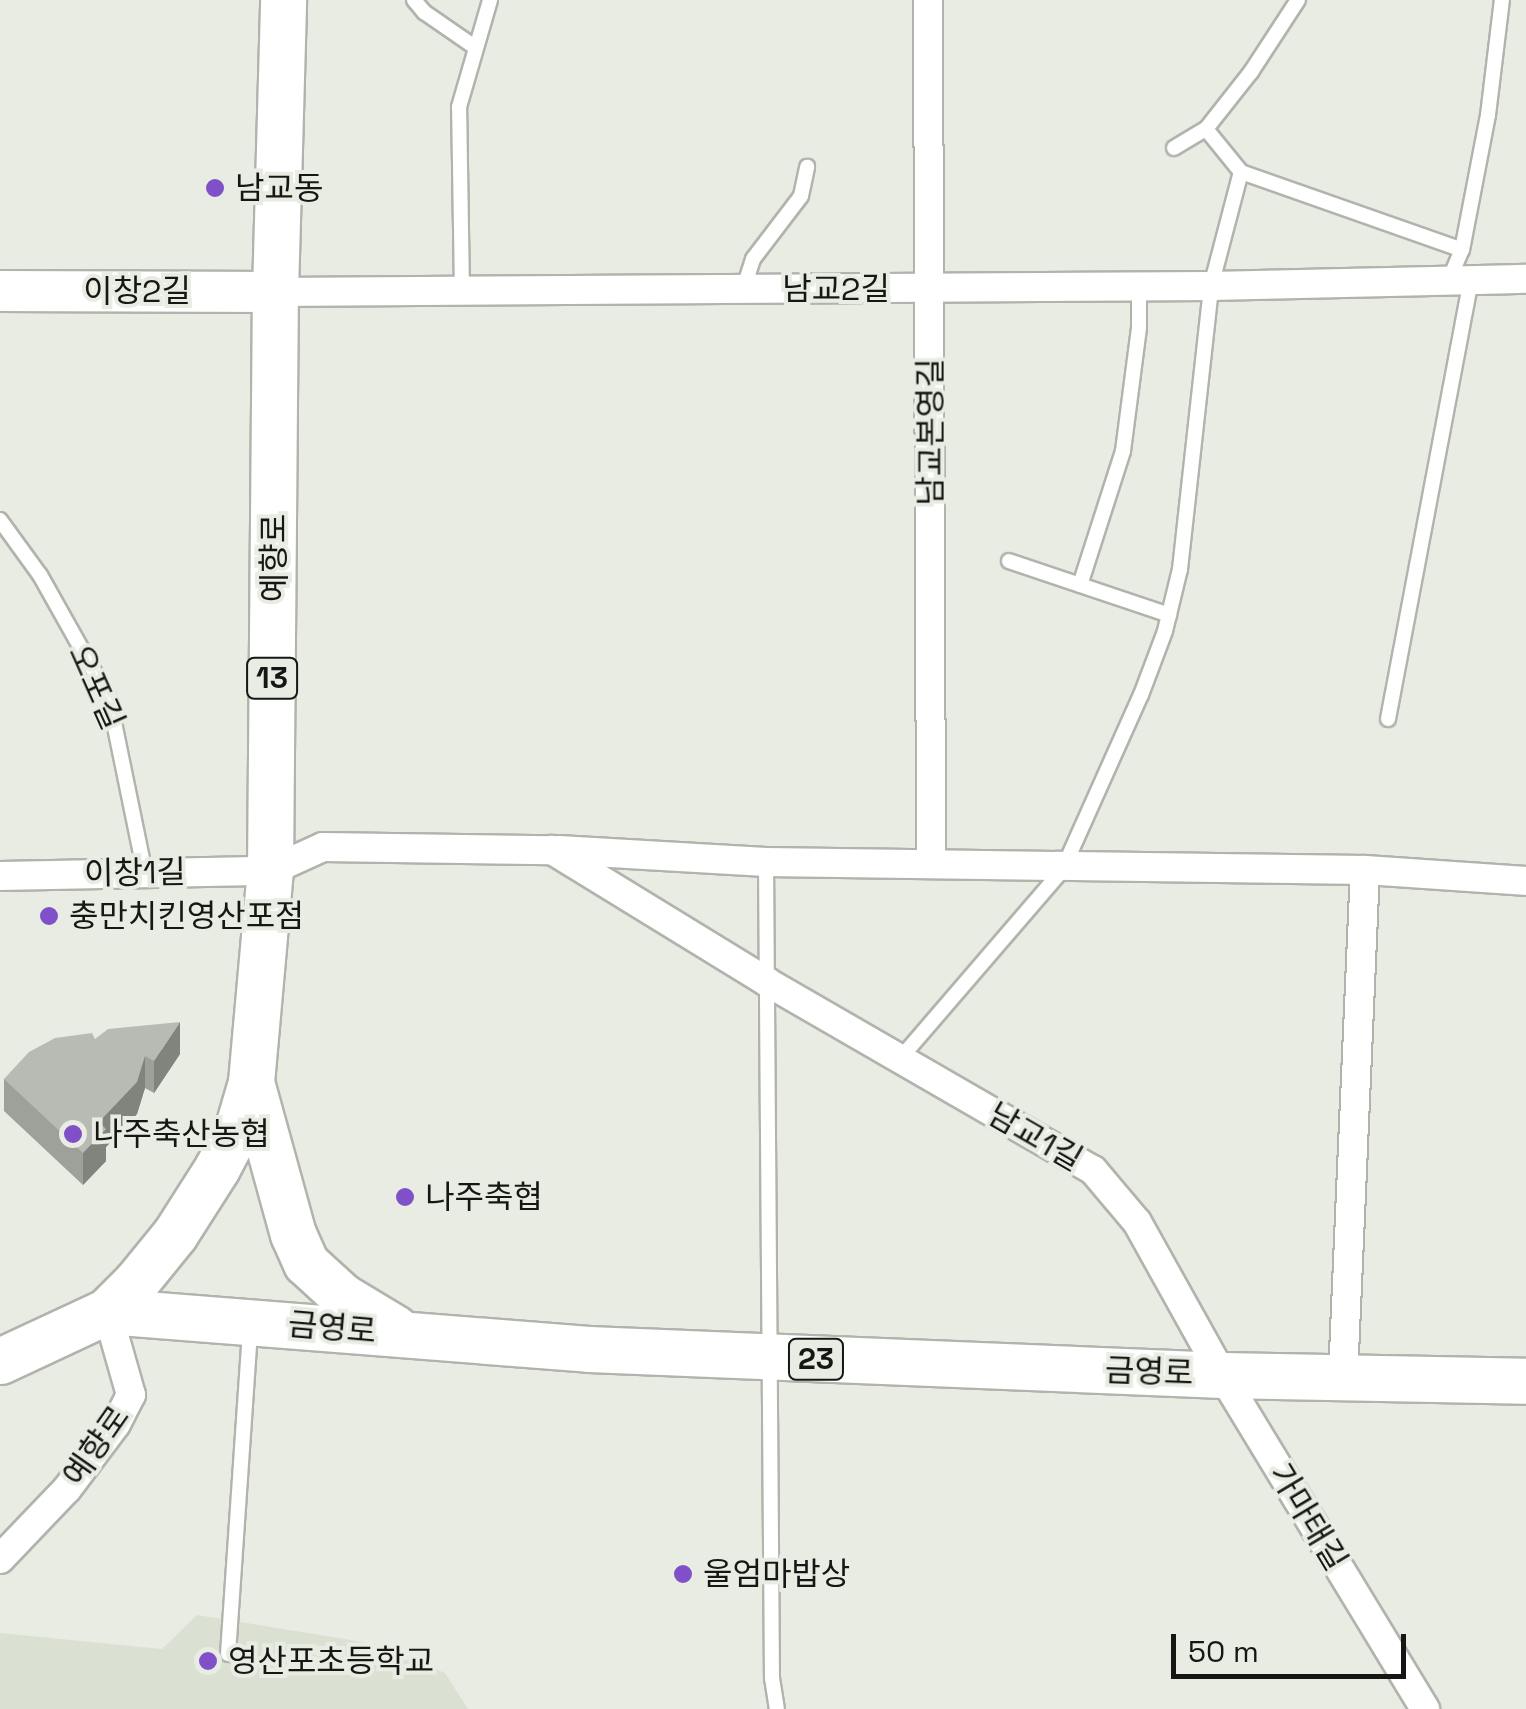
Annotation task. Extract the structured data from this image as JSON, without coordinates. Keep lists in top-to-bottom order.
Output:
{
  "streets": {
    "main road": [
      "예향로",
      "13",
      "금영로",
      "23"
    ],
    "street": [
      "남교2길",
      "이창2길",
      "남교본영길",
      "이창1길",
      "남교1길",
      "가마태길"
    ],
    "lane": ["오포길"]
  },
  "crossings": [
    ["남교2길", "이창2길"],
    ["남교2길", "남교본영길"],
    ["남교2길", "예향로"],
    ["이창2길", "예향로"],
    ["예향로", "이창1길"],
    ["예향로", "금영로"],
    ["오포길", "이창1길"],
    ["남교1길", "금영로"],
    ["남교1길", "가마태길"],
    ["금영로", "가마태길"]
  ],
  "places": [
    "남교동",
    "충만치킨영산포점",
    "나주축산농협",
    "나주축협",
    "울엄마밥상",
    "영산포초등학교"
  ],
  "scale_bar": "50 m"
}
